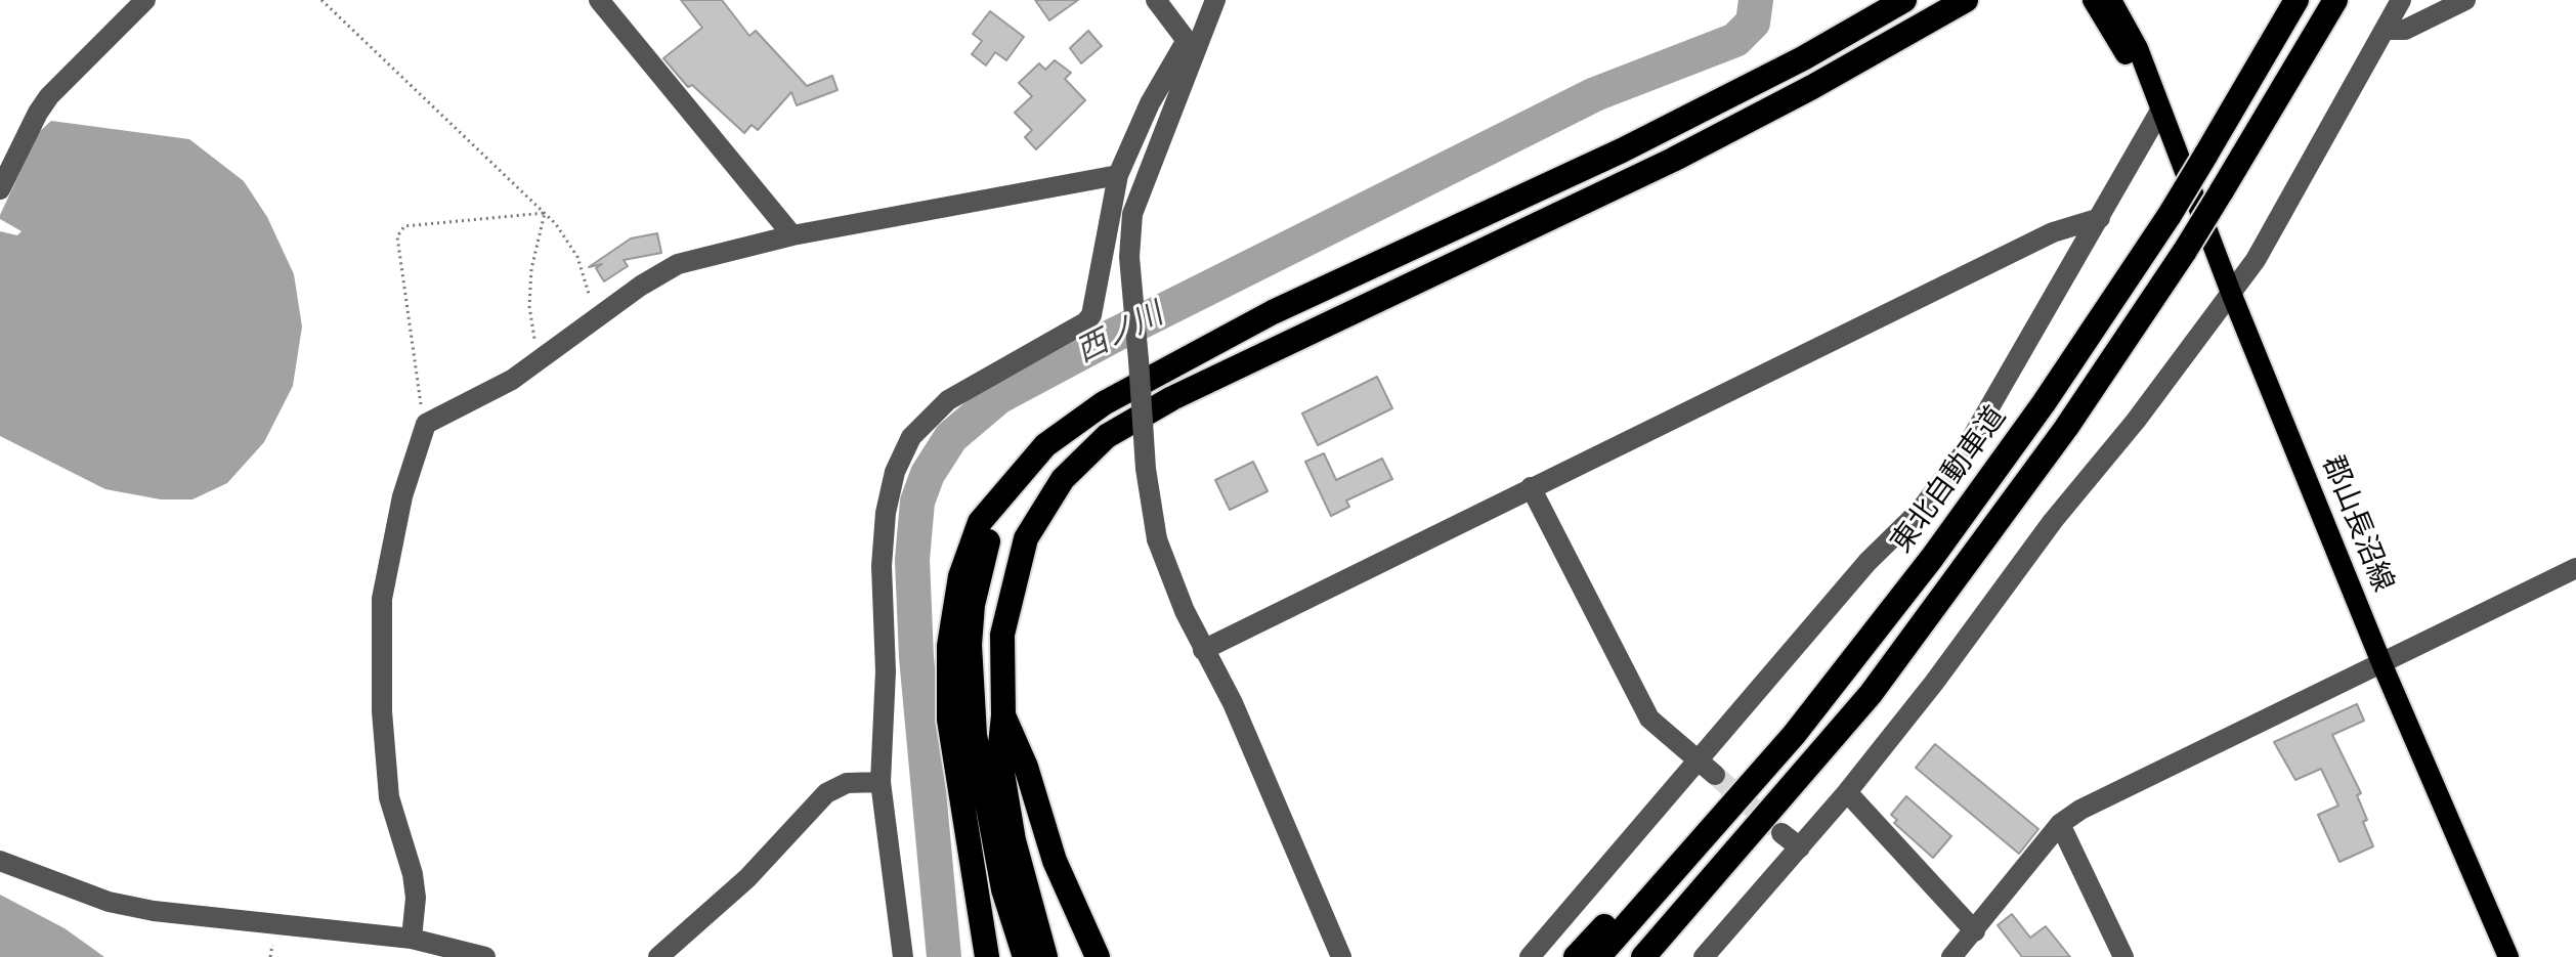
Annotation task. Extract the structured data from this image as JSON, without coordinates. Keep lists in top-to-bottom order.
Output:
{
  "streets": {
    "highway": ["東北自動車道"],
    "main road": ["郡山長沼線"]
  },
  "water": ["西ノ川"]
}
